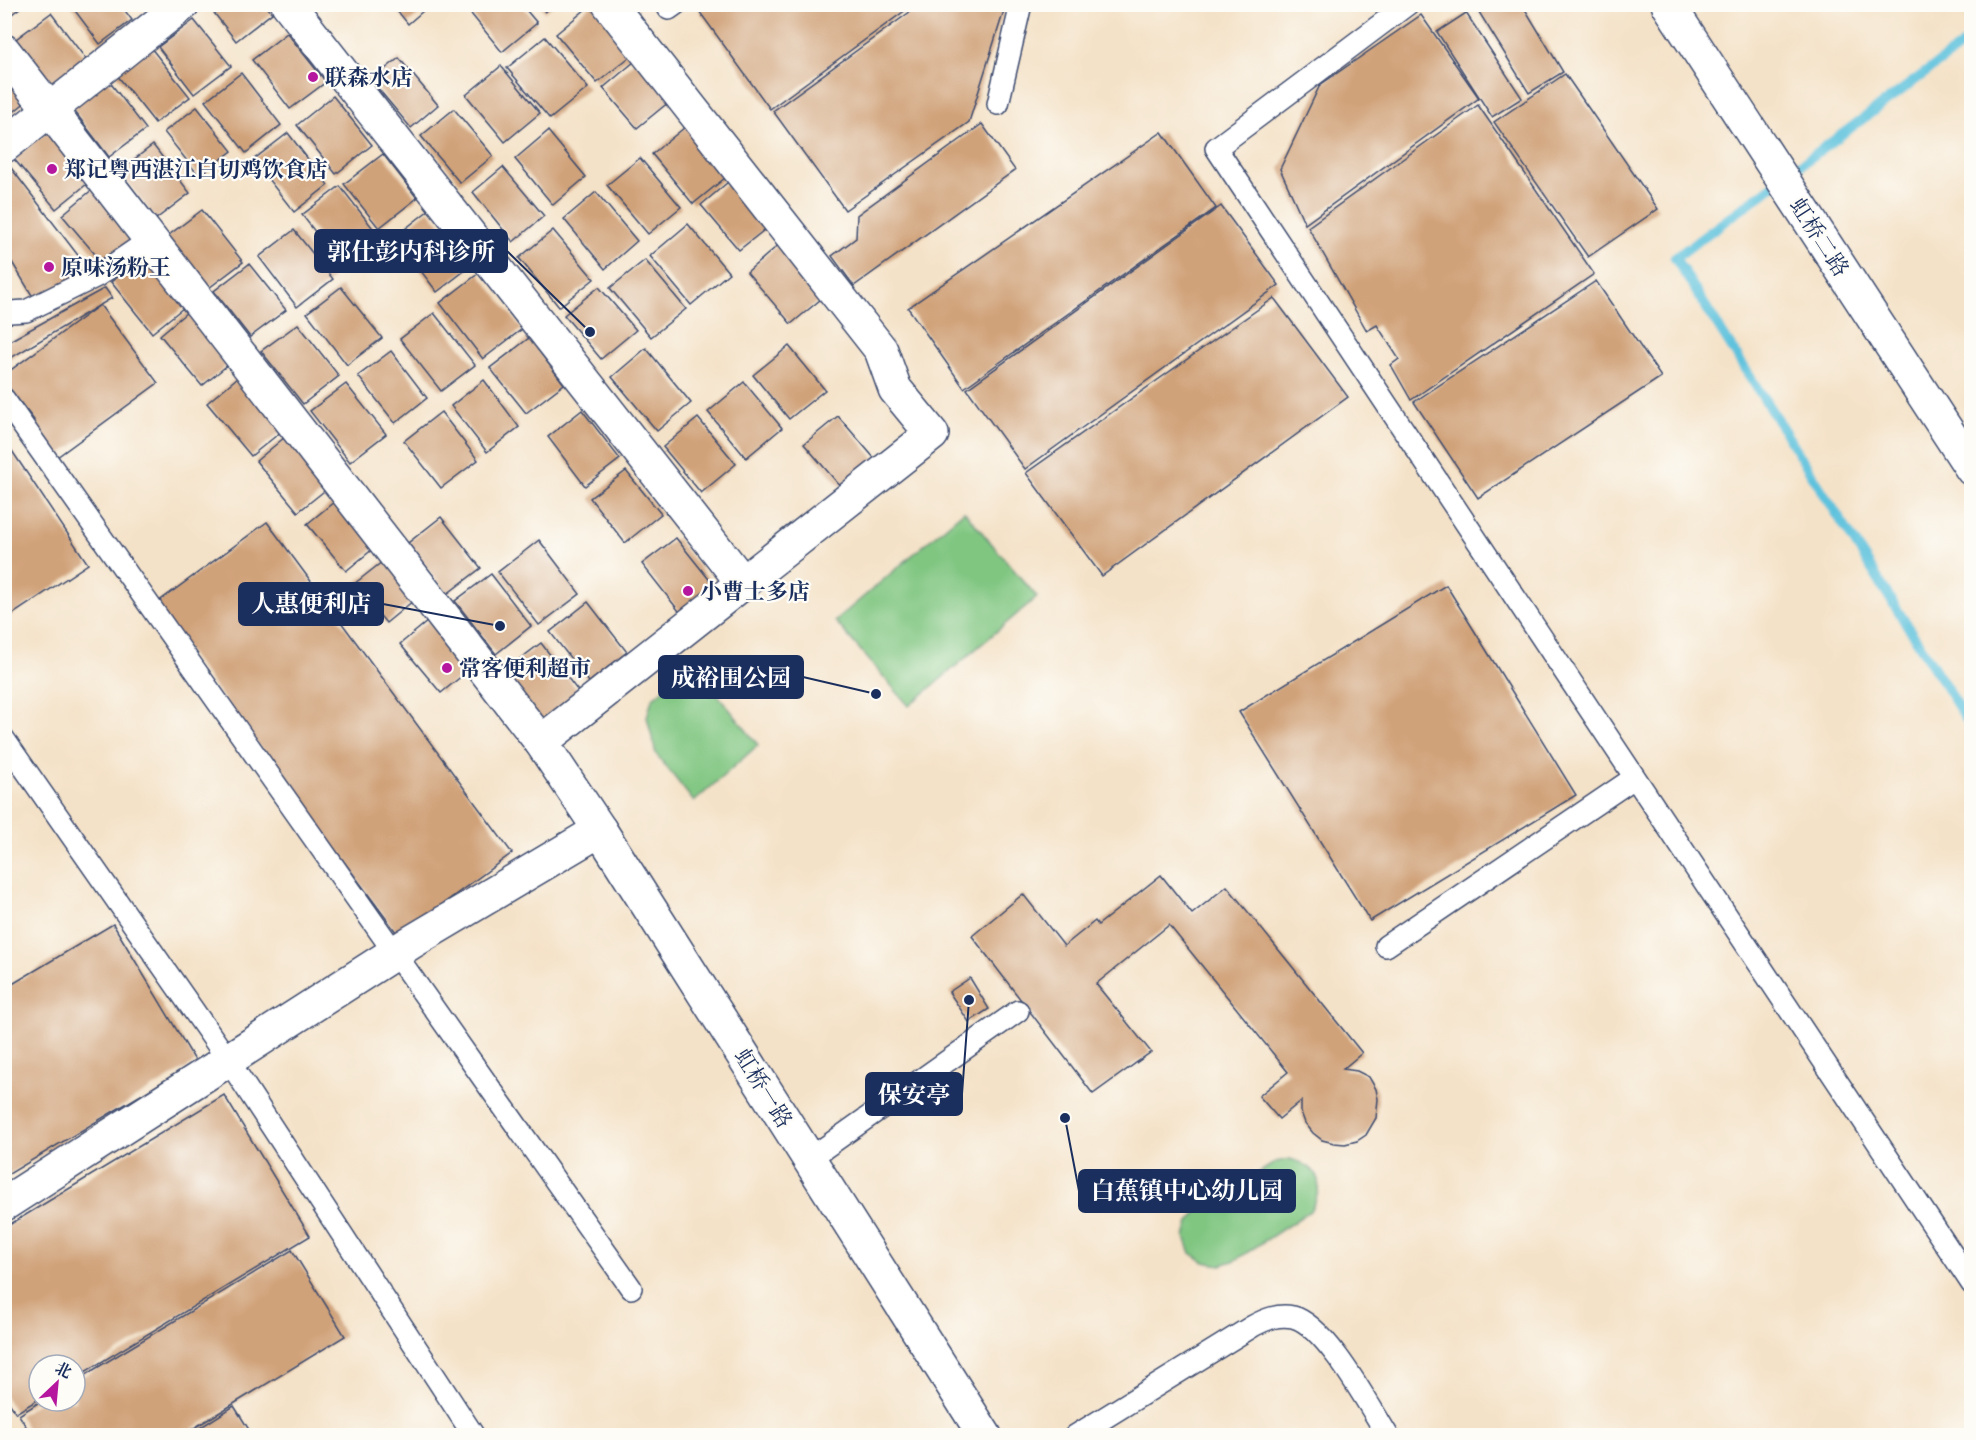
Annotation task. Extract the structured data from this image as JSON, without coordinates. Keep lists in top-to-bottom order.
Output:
{
  "streets": {
    "street": ["虹桥二路", "虹桥一路"]
  },
  "places": [
    "联森水店",
    "郑记粤西湛江白切鸡饮食店",
    "原味汤粉王",
    "郭仕彭内科诊所",
    "小曹士多店",
    "人惠便利店",
    "常客便利超市",
    "成裕围公园",
    "保安亭",
    "白蕉镇中心幼儿园"
  ],
  "north": "top right"
}
